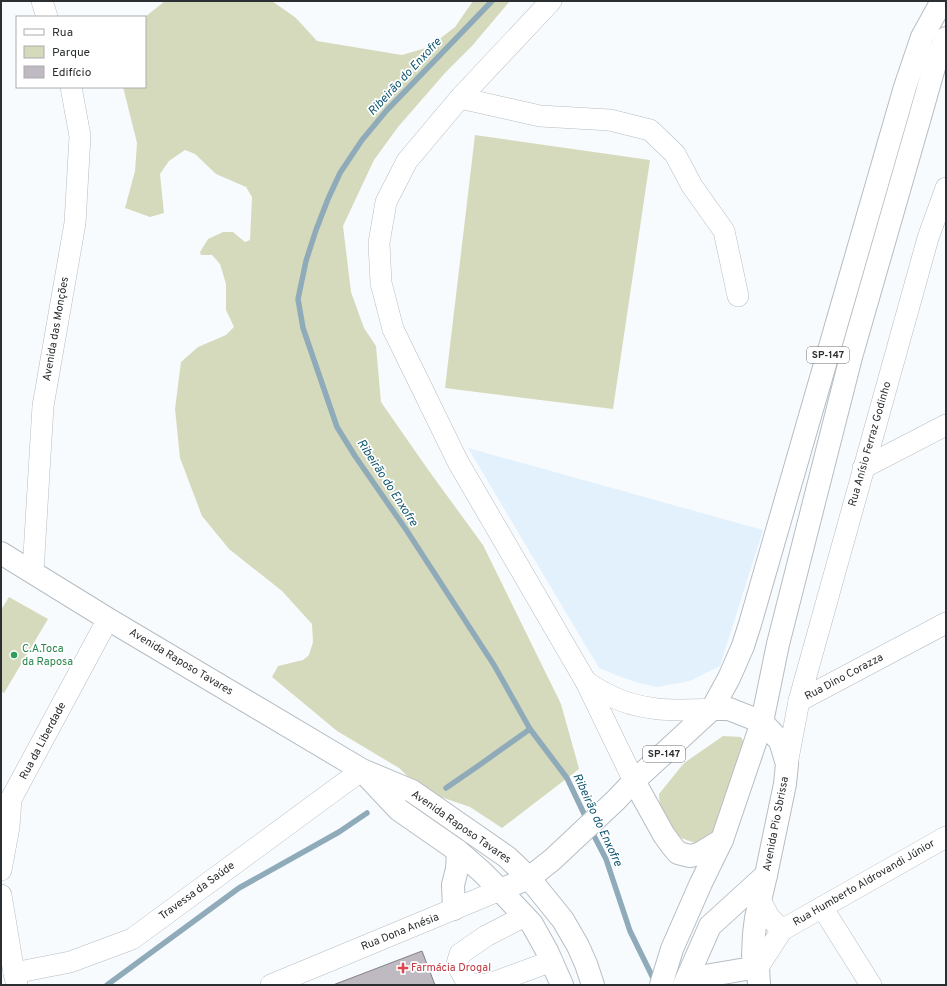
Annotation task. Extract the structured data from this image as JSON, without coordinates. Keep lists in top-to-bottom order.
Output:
{
  "streets": {
    "main road": [
      "SP-147",
      "Avenida Raposo Tavares",
      "Avenida Pio Sbrissa",
      "Rua Dona Anésia"
    ],
    "street": [
      "Avenida das Monções",
      "Rua Anísio Ferraz Godinho",
      "Rua Dino Corazza",
      "Rua da Liberdade",
      "Rua Humberto Aldrovandi Júnior",
      "Travessa da Saúde"
    ]
  },
  "crossings": [
    ["Avenida das Monções", "Avenida Raposo Tavares"],
    ["SP-147", "Avenida Raposo Tavares"],
    ["SP-147", "Avenida Pio Sbrissa"],
    ["SP-147", "Rua Dona Anésia"],
    ["Rua Anísio Ferraz Godinho", "Rua Dino Corazza"],
    ["Avenida Raposo Tavares", "Rua da Liberdade"],
    ["Avenida Raposo Tavares", "Travessa da Saúde"],
    ["Avenida Raposo Tavares", "Rua Dona Anésia"],
    ["Rua Dino Corazza", "Avenida Pio Sbrissa"]
  ],
  "water": ["Ribeirão do Enxofre"],
  "places": {
    "other": ["C.A.Toca da Raposa"],
    "health": ["Farmácia Drogal"]
  },
  "legend": ["Rua", "Parque", "Edifício"]
}
